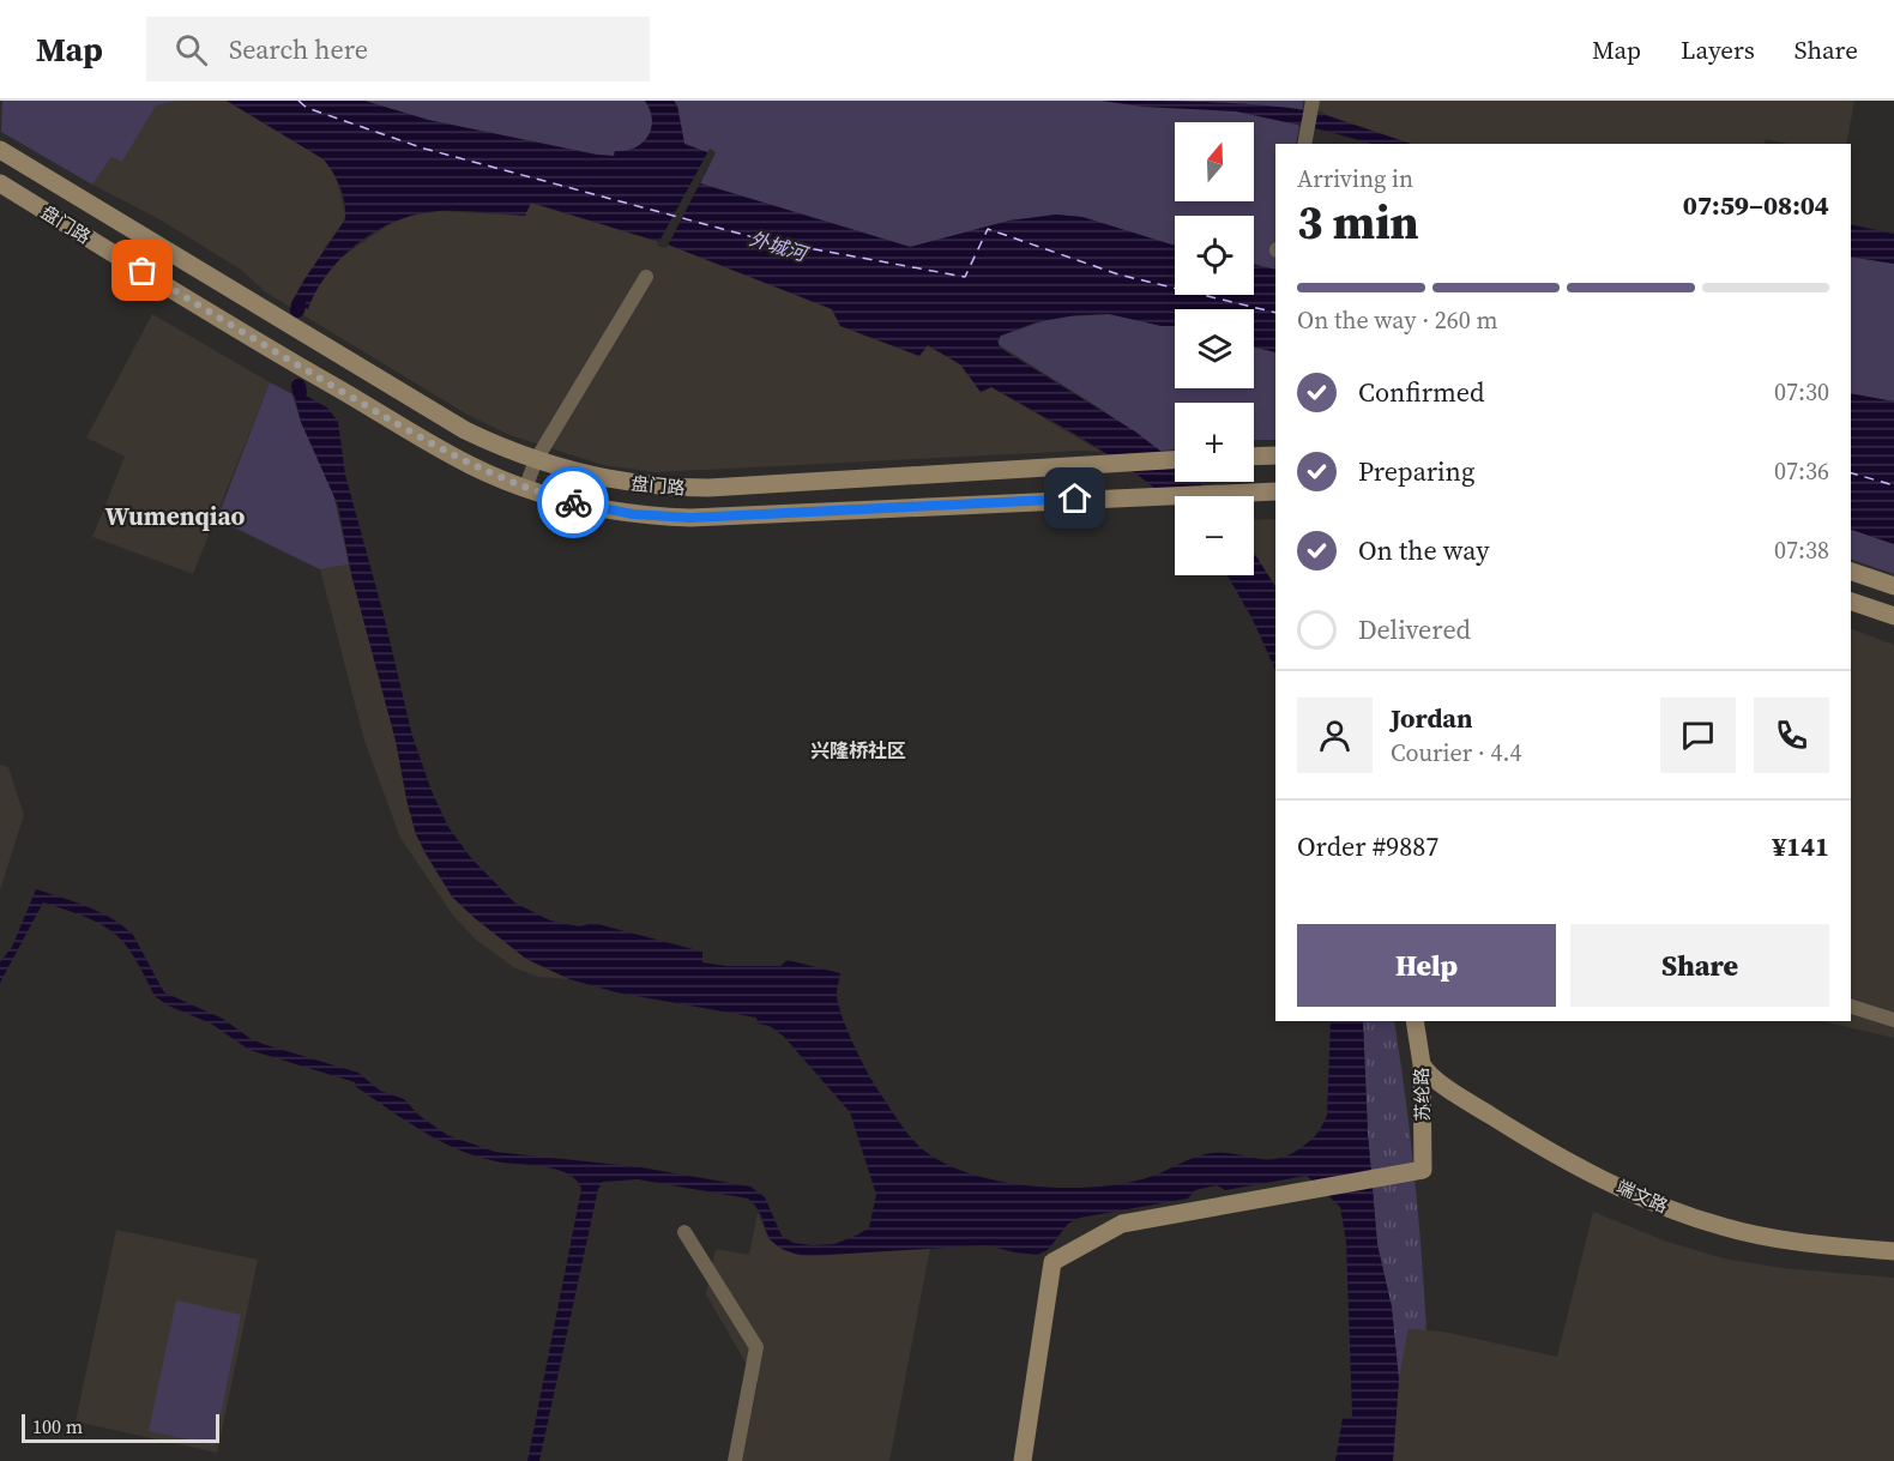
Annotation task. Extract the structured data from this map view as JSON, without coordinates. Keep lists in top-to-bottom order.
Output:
{
  "streets": {
    "main road": ["盘门路", "苏纶路", "端文路"]
  },
  "crossings": [
    ["苏纶路", "端文路"]
  ],
  "districts": ["Wumenqiao", "兴隆桥社区"],
  "water": ["外城河"],
  "scale_bar": "100 m",
  "north": "top",
  "page": {
    "header": "Map",
    "search": "Search here",
    "nav": ["Map", "Layers", "Share"],
    "map_buttons": ["+", "−"],
    "heading": ["3 min", "Arriving in", "07:59–08:04"],
    "panel": [
      "Jordan",
      "Courier · 4.4",
      "Order #9887",
      "¥141"
    ],
    "bar": "On the way · 260 m",
    "list": [
      ["Confirmed", "07:30"],
      ["Preparing", "07:36"],
      ["On the way", "07:38"],
      "Delivered"
    ],
    "buttons": ["Help", "Share"],
    "scale": "100 m"
  }
}
